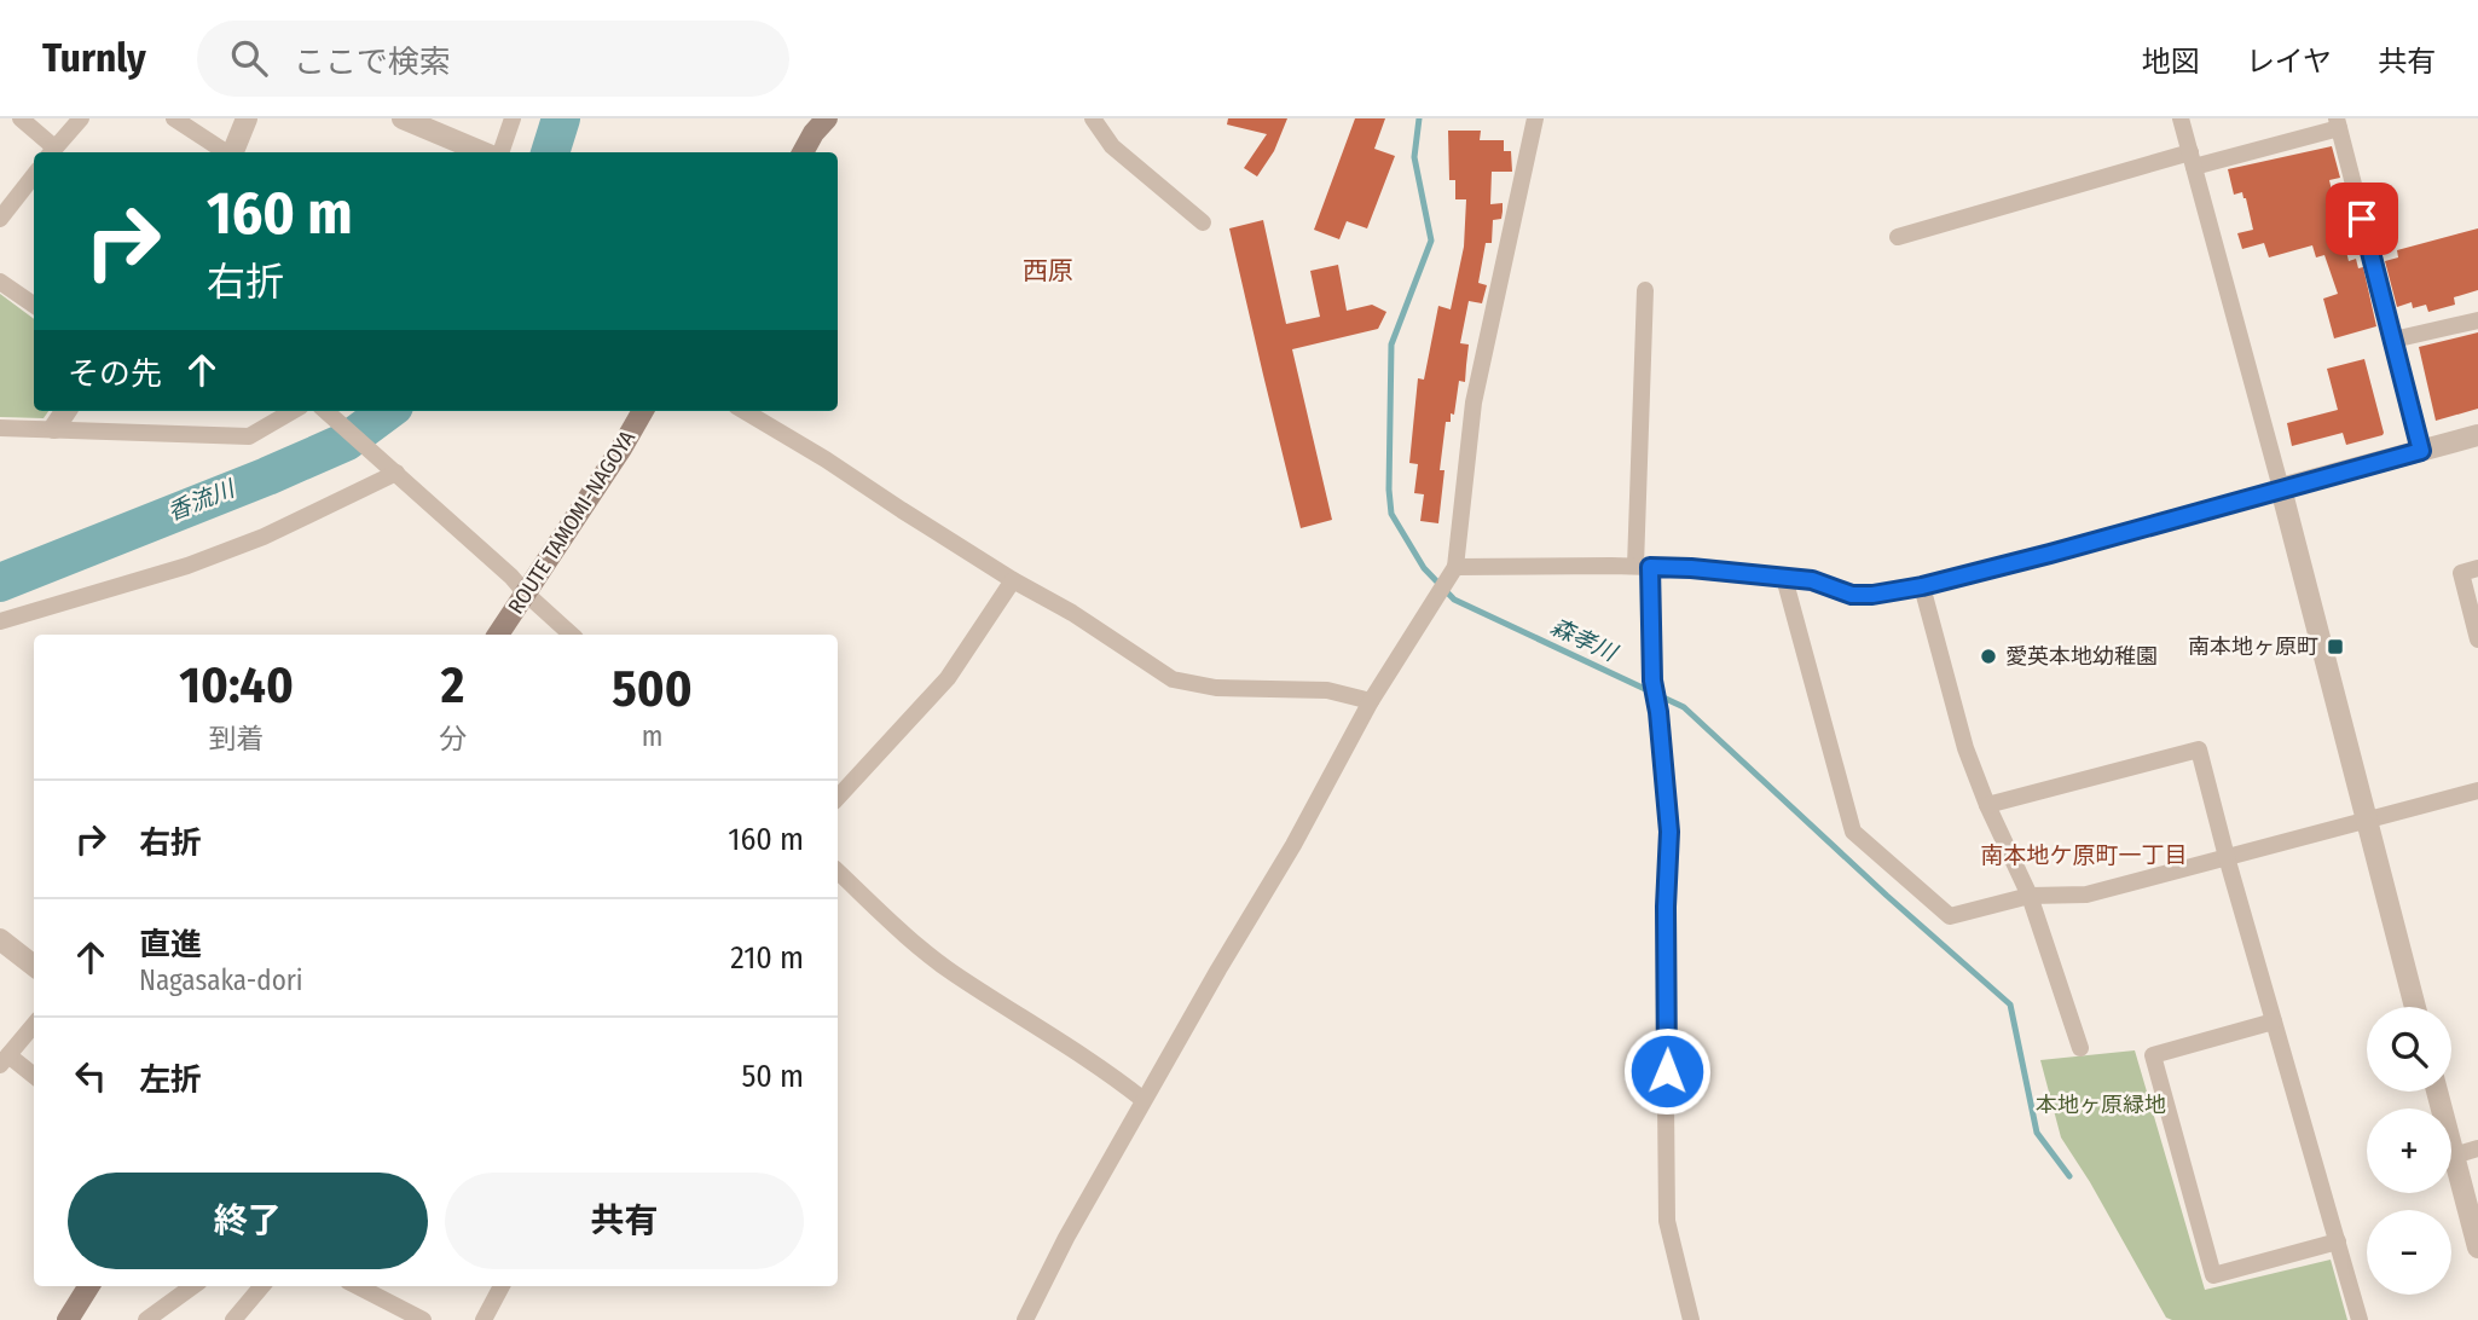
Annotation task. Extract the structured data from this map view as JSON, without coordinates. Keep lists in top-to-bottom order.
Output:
{
  "streets": {
    "main road": ["ROUTE TAMOMI-NAGOYA"]
  },
  "districts": ["西原", "南本地ケ原町一丁目"],
  "water": ["香流川", "森孝川"],
  "parks": ["本地ヶ原緑地"],
  "places": {
    "transit": ["南本地ヶ原町"],
    "other": ["愛英本地幼稚園"]
  },
  "page": {
    "header": "Turnly",
    "search": "ここで検索",
    "nav": ["地図", "レイヤ", "共有"],
    "turn": ["160 m", "右折"],
    "then": "その先",
    "eta": [
      "10:40",
      "到着",
      "2",
      "分",
      "500",
      "m"
    ],
    "list": [
      {
        "name": "右折",
        "value": "160 m"
      },
      {
        "name": "直進",
        "note": "Nagasaka-dori",
        "value": "210 m"
      },
      {
        "name": "左折",
        "value": "50 m"
      }
    ],
    "map_buttons": ["+", "−"],
    "buttons": ["終了", "共有"]
  }
}
